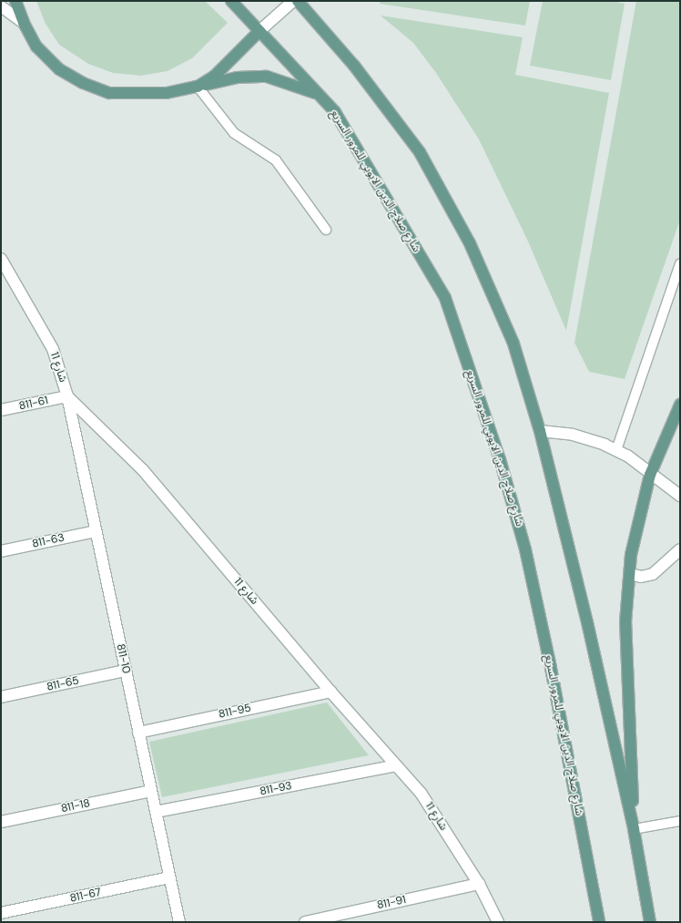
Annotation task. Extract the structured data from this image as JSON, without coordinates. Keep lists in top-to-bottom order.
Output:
{
  "streets": {
    "main road": ["شارع صلاح الدين الايوبي للمرور السريع"],
    "street": [
      "شارع 11",
      "811-61",
      "811-63",
      "811-10",
      "811-65",
      "811-95",
      "811-93",
      "811-18",
      "811-67",
      "811-91"
    ]
  },
  "crossings": [
    ["شارع 11", "811-61"],
    ["شارع 11", "811-10"],
    ["شارع 11", "811-95"],
    ["شارع 11", "811-93"],
    ["شارع 11", "811-91"],
    ["811-61", "811-10"],
    ["811-63", "811-10"],
    ["811-10", "811-65"],
    ["811-10", "811-95"],
    ["811-10", "811-93"],
    ["811-10", "811-18"],
    ["811-10", "811-67"]
  ]
}
